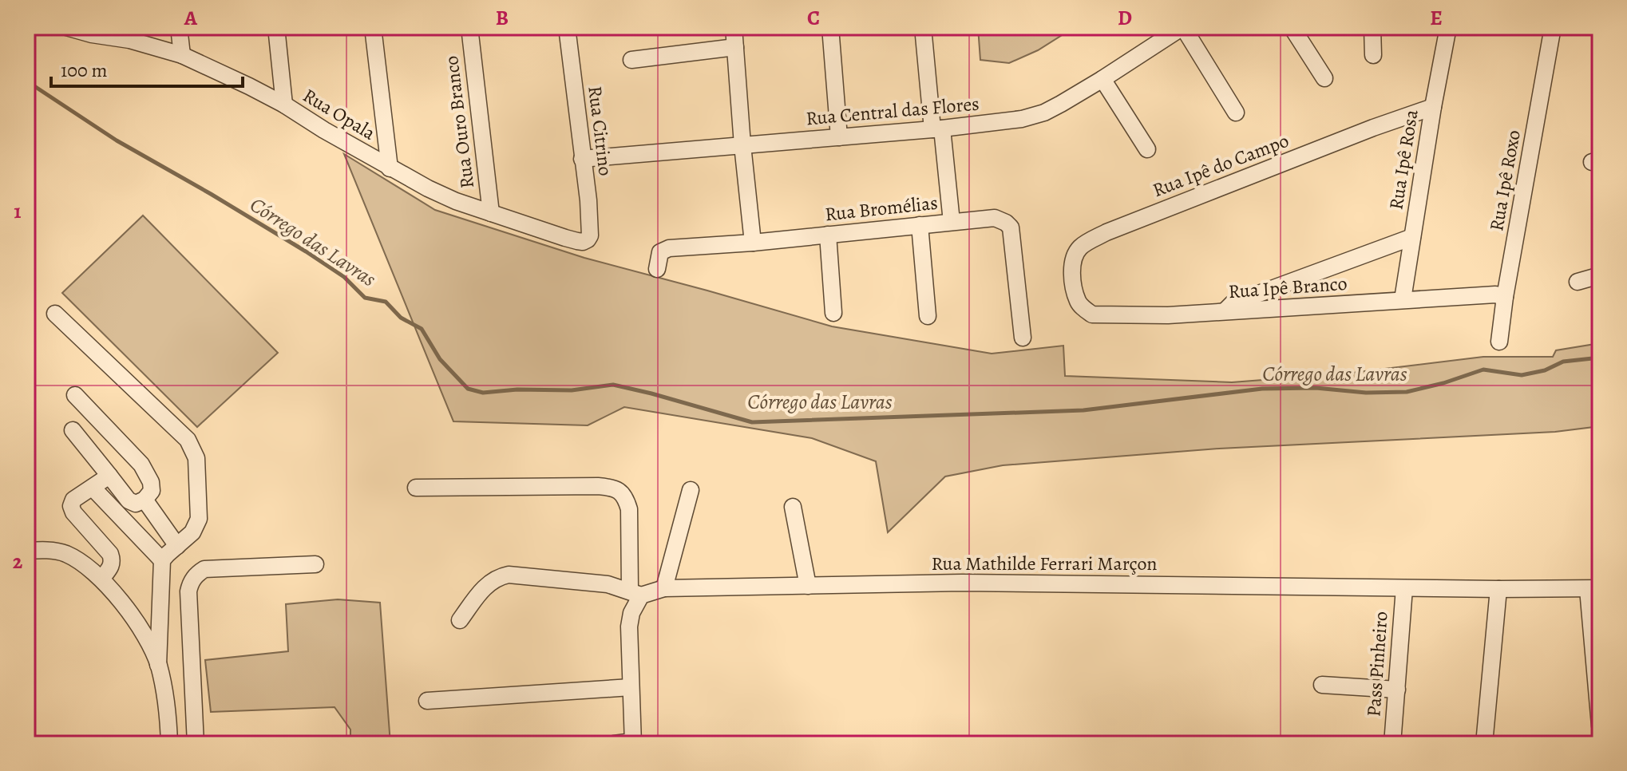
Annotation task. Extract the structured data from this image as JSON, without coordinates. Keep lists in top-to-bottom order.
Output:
{
  "streets": {
    "street": [
      "Rua Central das Flores",
      "Rua Opala",
      "Rua Ouro Branco",
      "Rua Citrino",
      "Rua Ipê Rosa",
      "Rua Ipê do Campo",
      "Rua Ipê Roxo",
      "Rua Bromélias",
      "Rua Ipê Branco",
      "Rua Mathilde Ferrari Marçon",
      "Pass Pinheiro"
    ]
  },
  "crossings": [
    ["Rua Central das Flores", "Rua Citrino"],
    ["Rua Opala", "Rua Ouro Branco"],
    ["Rua Opala", "Rua Citrino"],
    ["Rua Ipê Rosa", "Rua Ipê do Campo"],
    ["Rua Ipê Rosa", "Rua Ipê Branco"],
    ["Rua Ipê do Campo", "Rua Ipê Branco"],
    ["Rua Ipê Roxo", "Rua Ipê Branco"],
    ["Rua Mathilde Ferrari Marçon", "Pass Pinheiro"]
  ],
  "water": ["Córrego das Lavras"],
  "scale_bar": "100 m",
  "grid": {
    "columns": [
      "A",
      "B",
      "C",
      "D",
      "E"
    ],
    "rows": ["1", "2"]
  }
}
